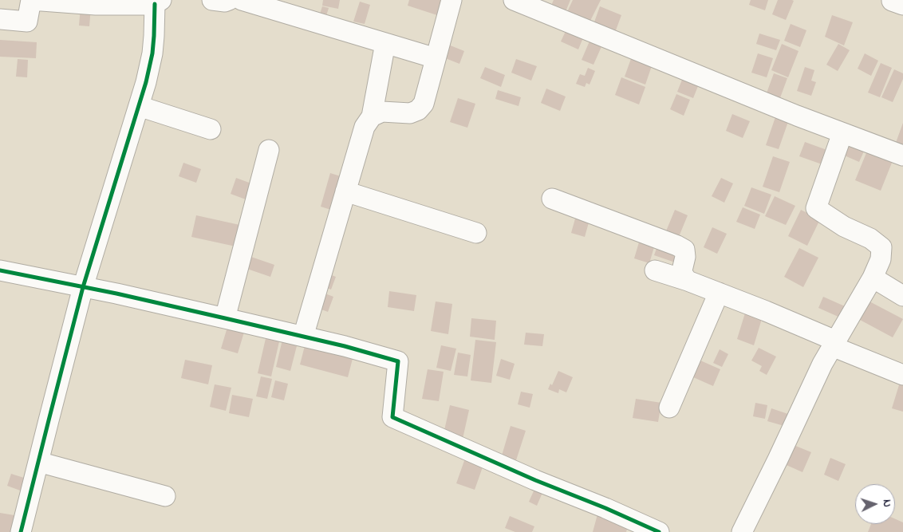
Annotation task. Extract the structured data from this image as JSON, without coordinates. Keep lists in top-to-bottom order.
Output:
{
  "north": "right"
}
